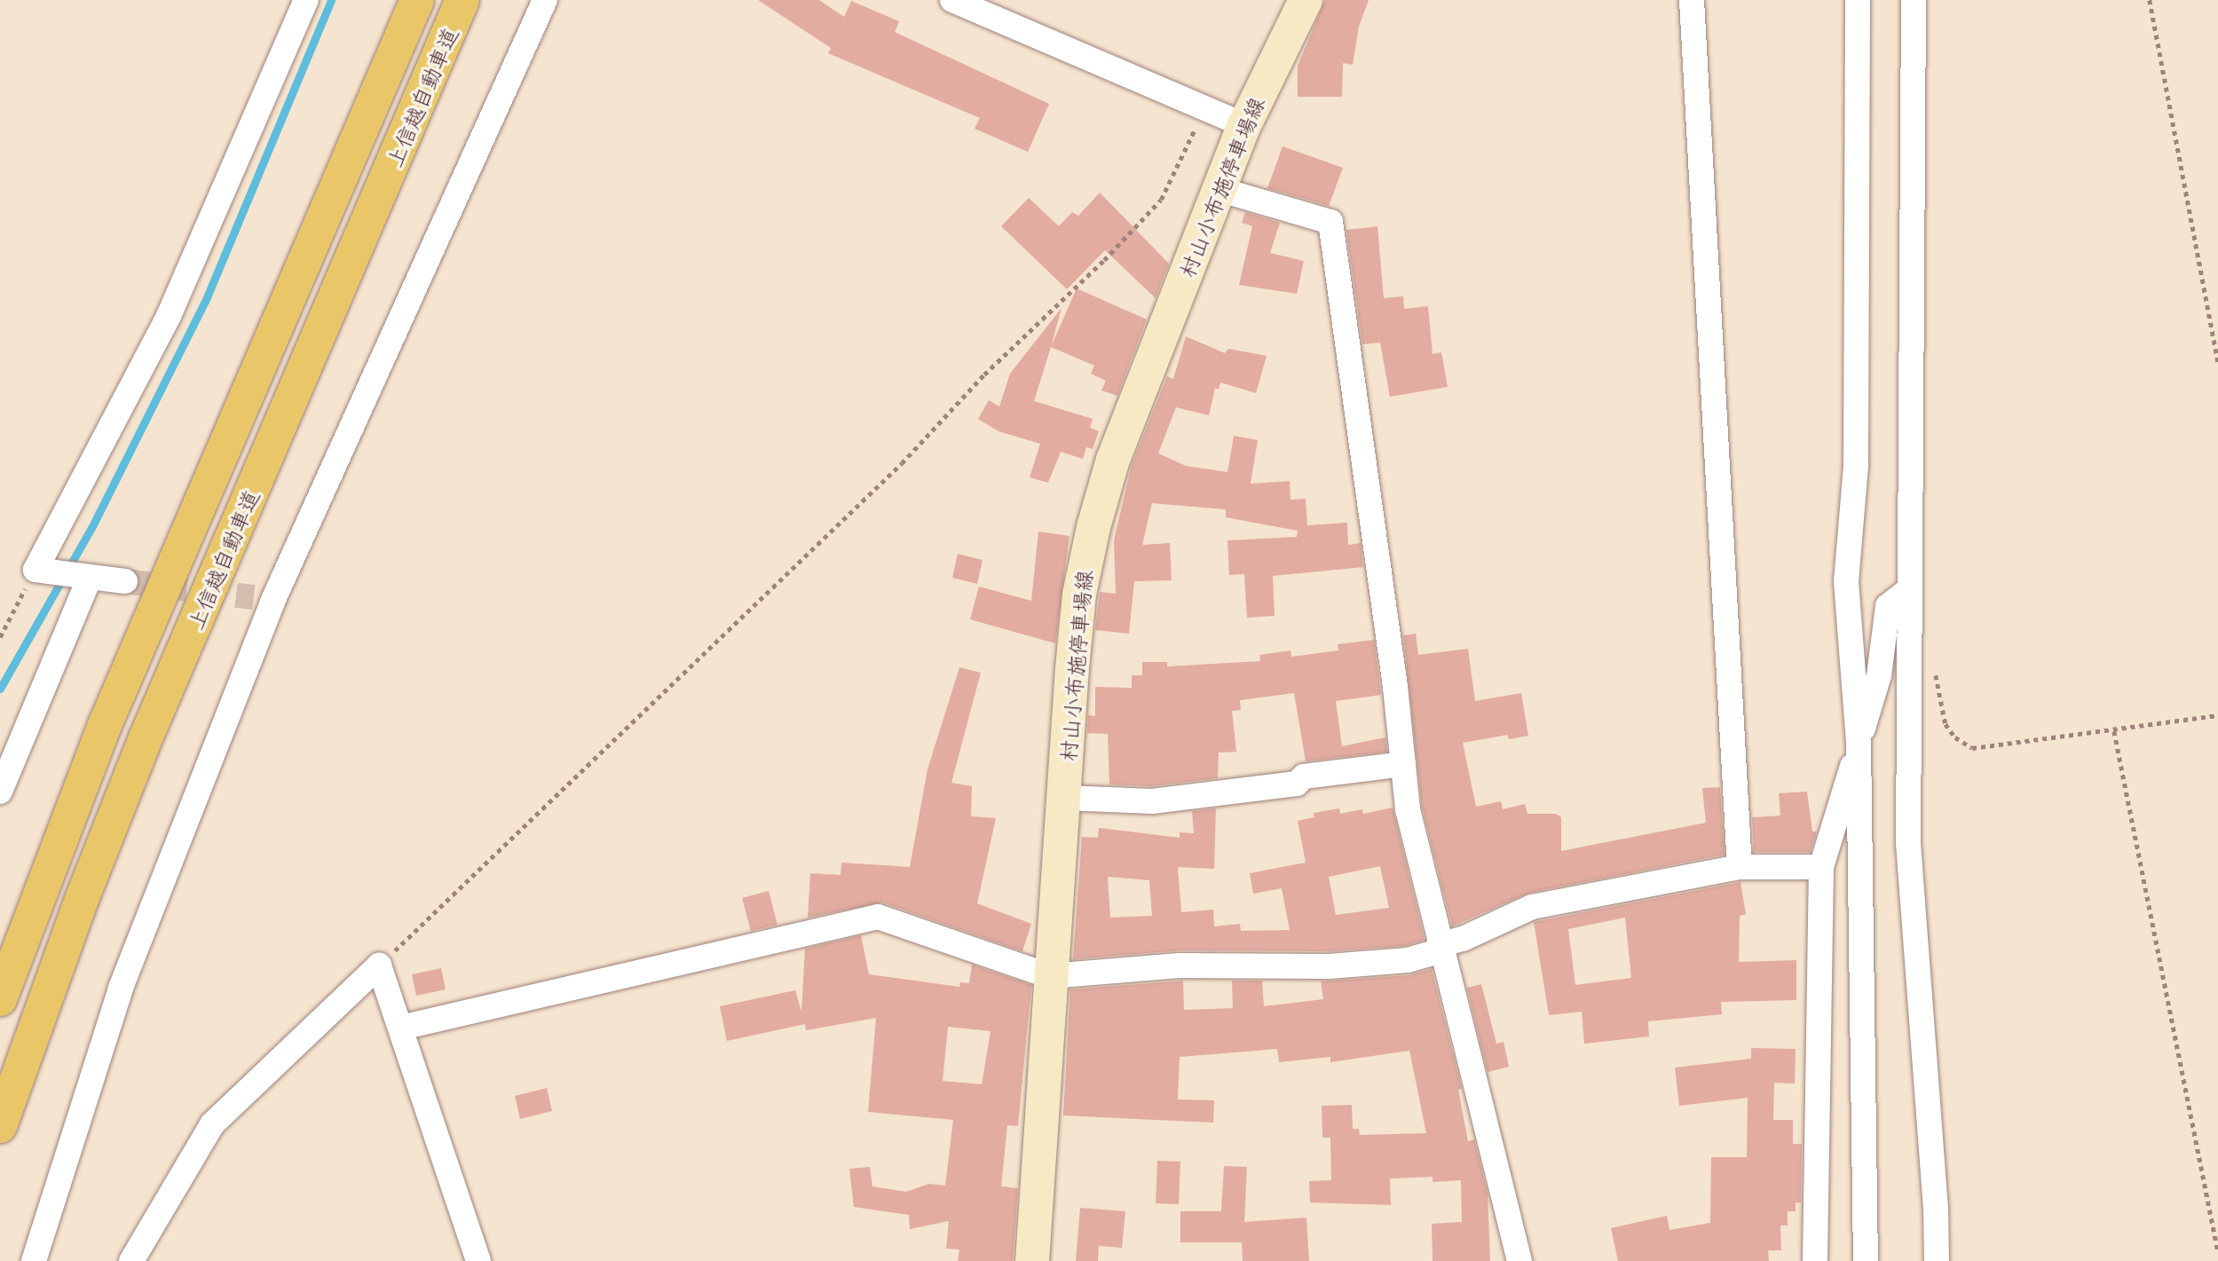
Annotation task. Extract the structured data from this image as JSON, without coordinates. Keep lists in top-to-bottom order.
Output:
{
  "streets": {
    "highway": ["上信越自動車道"],
    "main road": ["村山小布施停車場線"]
  }
}
